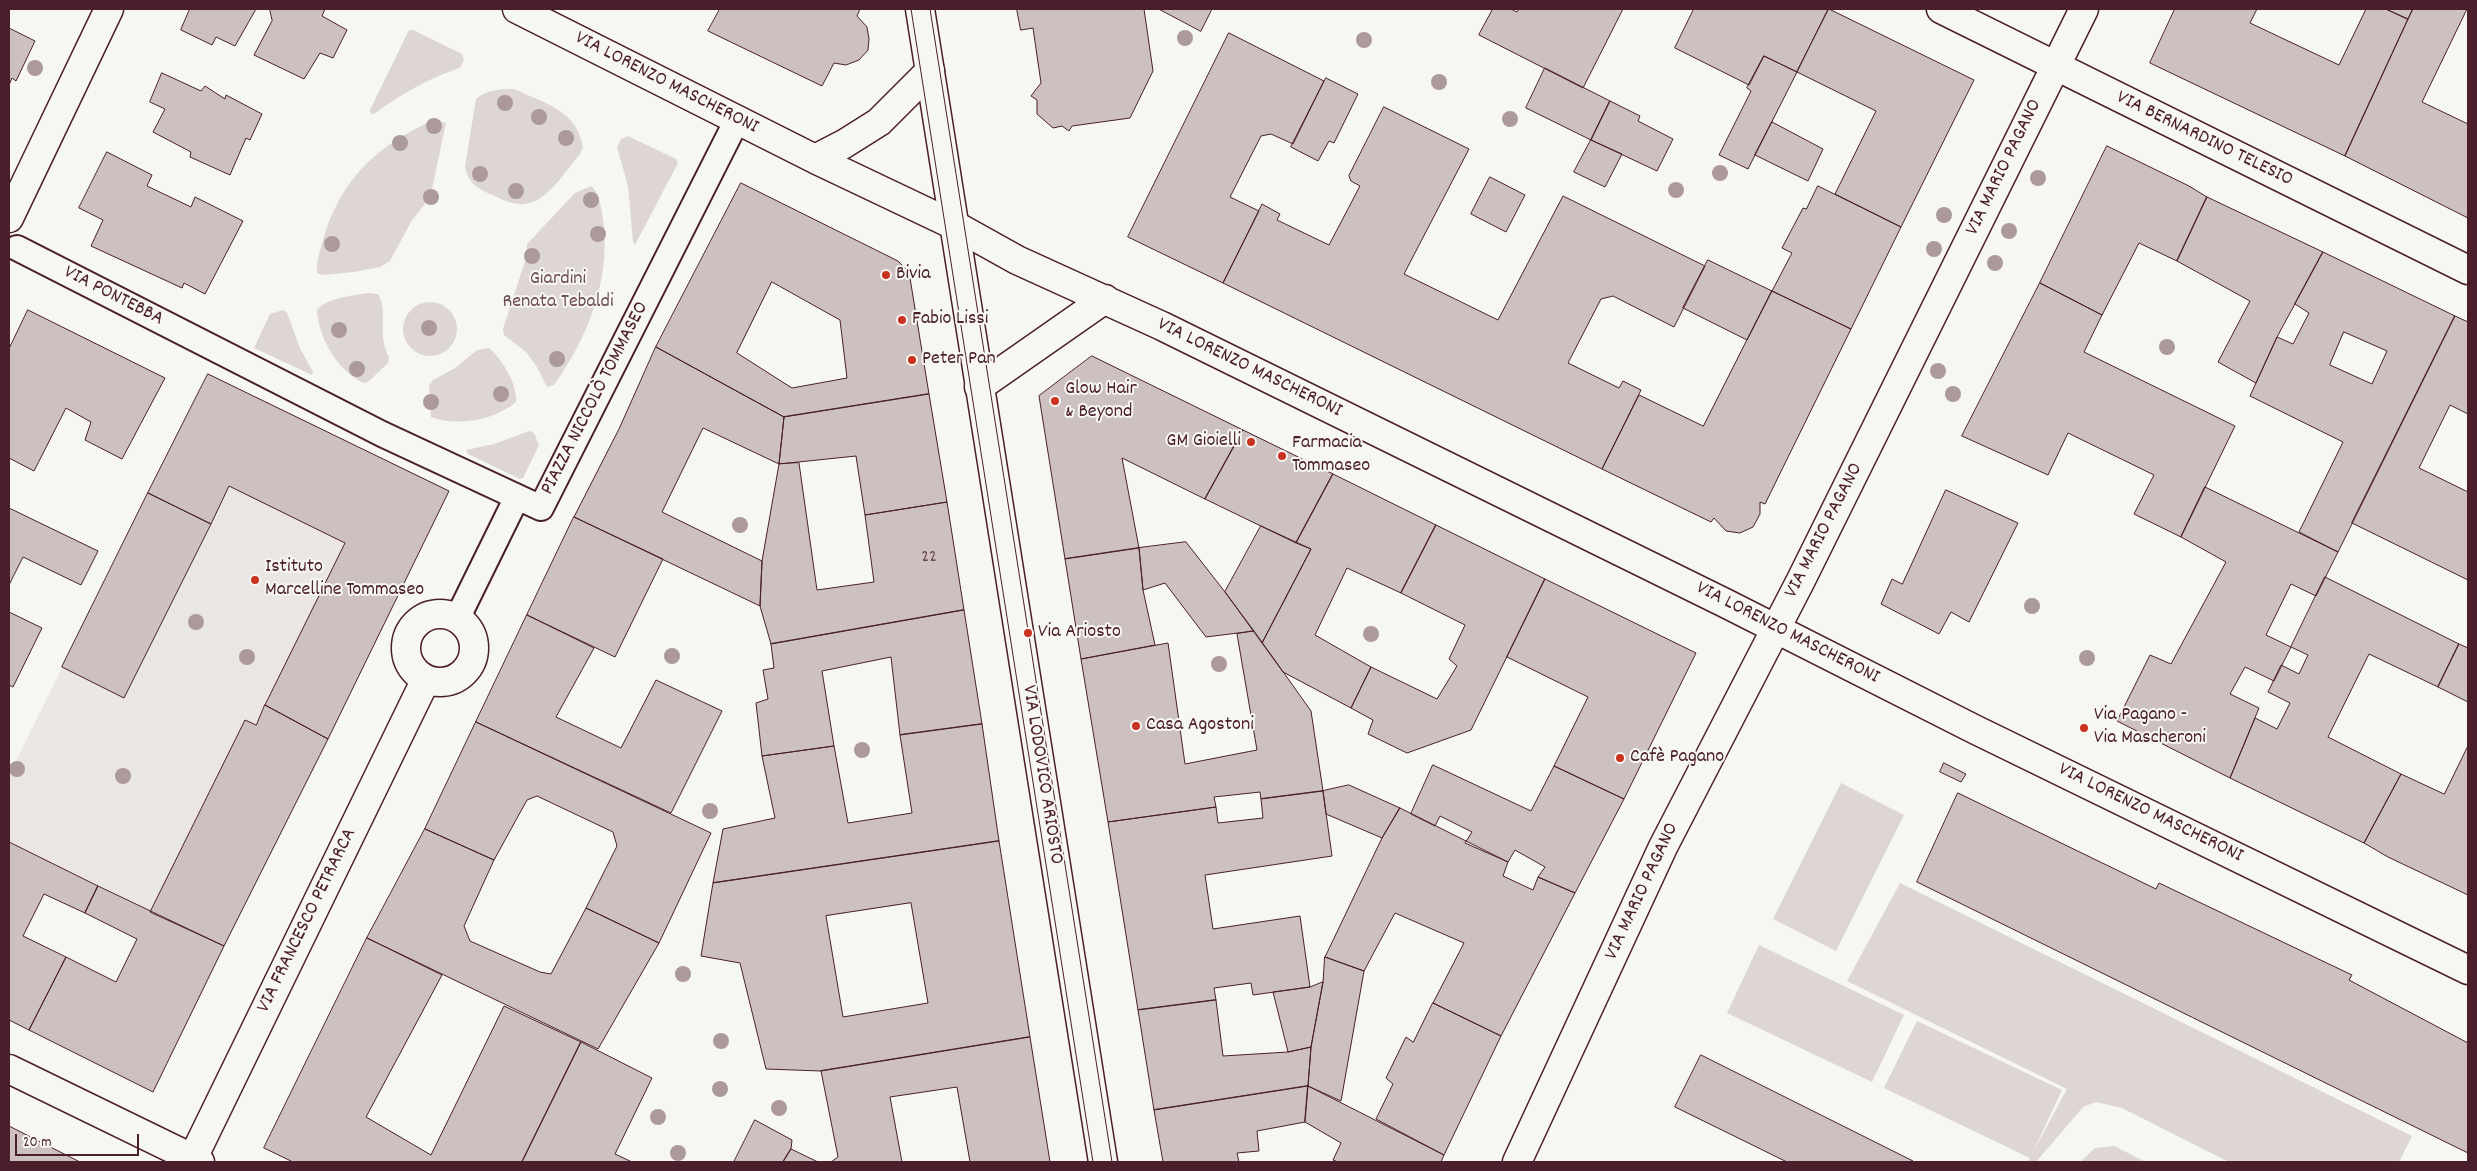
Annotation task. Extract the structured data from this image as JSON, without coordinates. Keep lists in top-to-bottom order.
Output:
{
  "streets": {
    "street": [
      "VIA LORENZO MASCHERONI",
      "VIA BERNARDINO TELESIO",
      "VIA MARIO PAGANO",
      "VIA PONTEBBA",
      "PIAZZA NICCOLÒ TOMMASEO",
      "VIA LODOVICO ARIOSTO",
      "VIA FRANCESCO PETRARCA"
    ]
  },
  "crossings": [
    ["VIA LORENZO MASCHERONI", "VIA MARIO PAGANO"],
    ["VIA LORENZO MASCHERONI", "PIAZZA NICCOLÒ TOMMASEO"],
    ["VIA LORENZO MASCHERONI", "VIA LODOVICO ARIOSTO"],
    ["VIA BERNARDINO TELESIO", "VIA MARIO PAGANO"],
    ["VIA PONTEBBA", "PIAZZA NICCOLÒ TOMMASEO"]
  ],
  "parks": ["Giardini Renata Tebaldi"],
  "places": [
    "Bivia",
    "Fabio Lissi",
    "Peter Pan",
    "Glow Hair & Beyond",
    "GM Gioielli",
    "Farmacia Tommaseo",
    "Istituto Marcelline Tommaseo",
    "Via Ariosto",
    "Casa Agostoni",
    "Via Pagano - Via Mascheroni",
    "Cafè Pagano"
  ],
  "house_numbers": ["22"],
  "scale_bar": "20 m"
}
